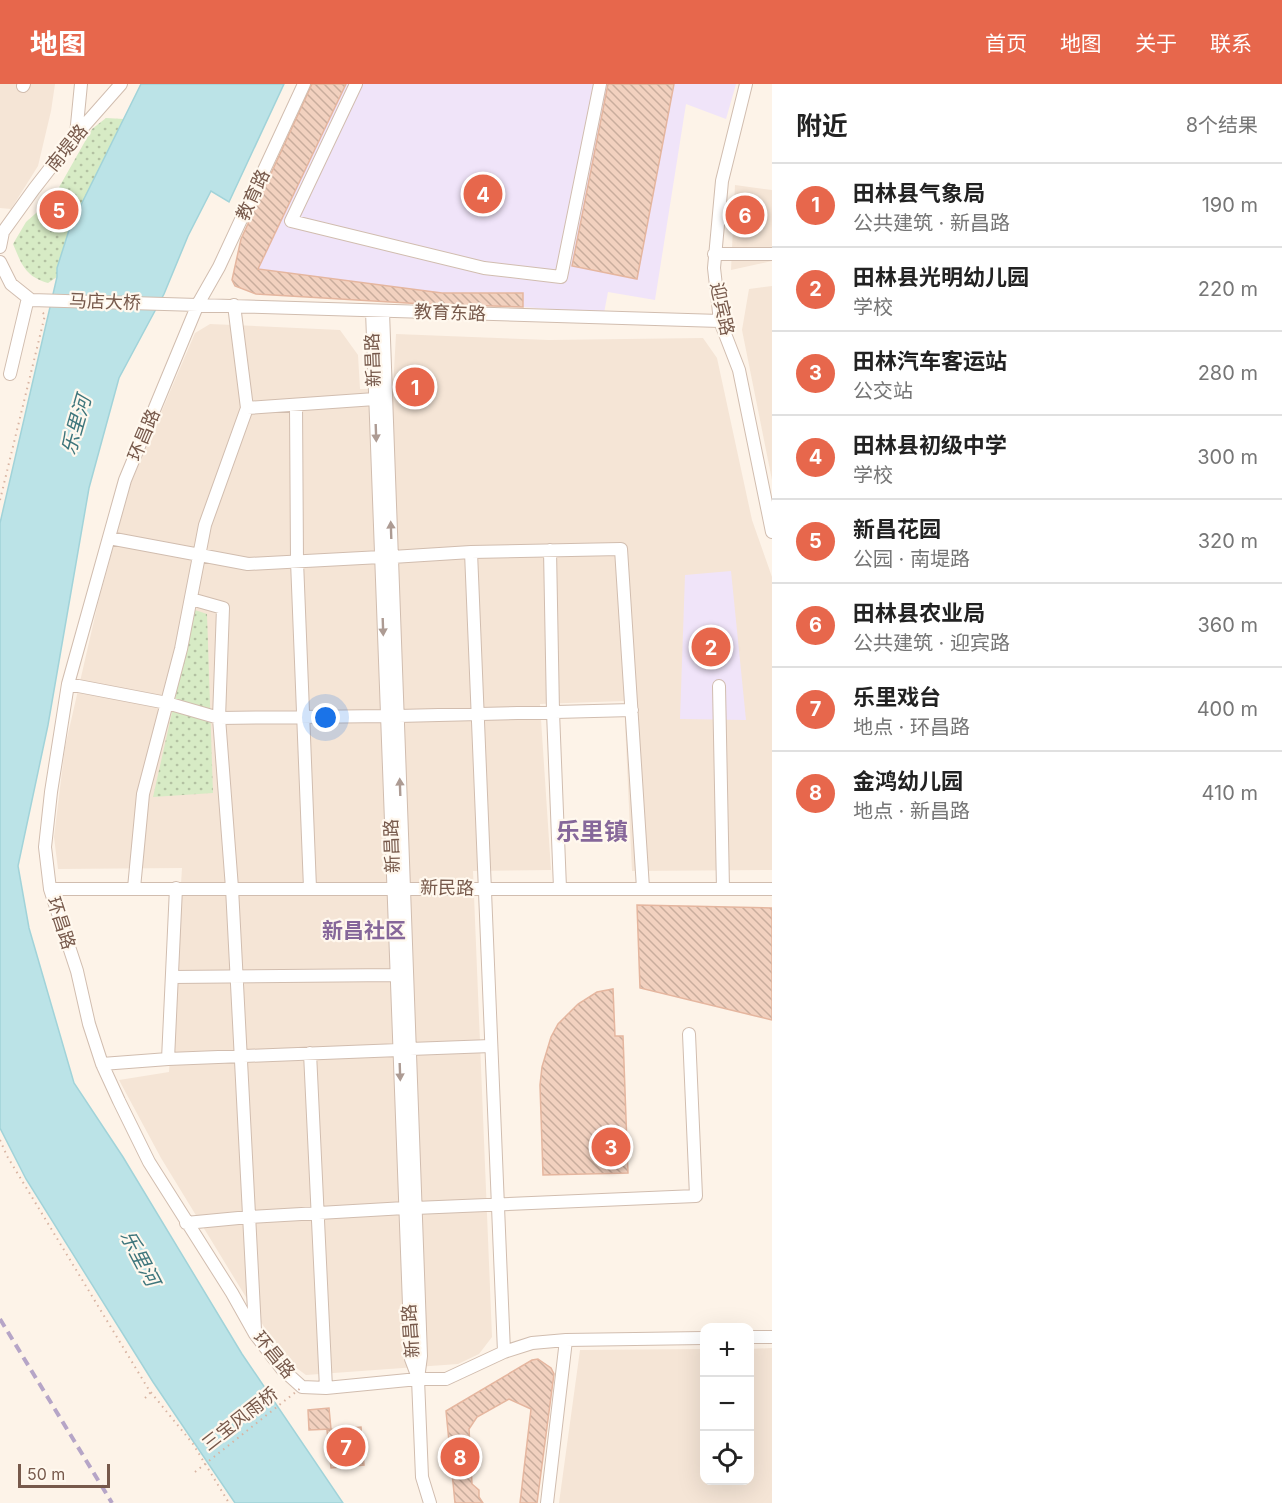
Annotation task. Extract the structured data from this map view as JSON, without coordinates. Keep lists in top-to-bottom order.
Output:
{
  "streets": {
    "street": [
      "南堤路",
      "教育路",
      "马店大桥",
      "迎宾路",
      "教育东路",
      "新昌路",
      "环昌路",
      "新民路"
    ],
    "path": ["三宝风雨桥"]
  },
  "crossings": [
    ["教育路", "教育东路"],
    ["教育路", "环昌路"],
    ["马店大桥", "教育东路"],
    ["迎宾路", "教育东路"],
    ["教育东路", "新昌路"],
    ["教育东路", "环昌路"],
    ["新昌路", "环昌路"],
    ["新昌路", "新民路"],
    ["环昌路", "新民路"],
    ["环昌路", "三宝风雨桥"]
  ],
  "districts": ["乐里镇", "新昌社区"],
  "water": ["乐里河"],
  "scale_bar": "50 m",
  "page": {
    "header": "地图",
    "nav": [
      "首页",
      "地图",
      "关于",
      "联系"
    ],
    "heading": ["附近", "8个结果"],
    "list": [
      {
        "mark": "1",
        "name": "田林县气象局",
        "note": "公共建筑 · 新昌路",
        "value": "190 m"
      },
      {
        "mark": "2",
        "name": "田林县光明幼儿园",
        "note": "学校",
        "value": "220 m"
      },
      {
        "mark": "3",
        "name": "田林汽车客运站",
        "note": "公交站",
        "value": "280 m"
      },
      {
        "mark": "4",
        "name": "田林县初级中学",
        "note": "学校",
        "value": "300 m"
      },
      {
        "mark": "5",
        "name": "新昌花园",
        "note": "公园 · 南堤路",
        "value": "320 m"
      },
      {
        "mark": "6",
        "name": "田林县农业局",
        "note": "公共建筑 · 迎宾路",
        "value": "360 m"
      },
      {
        "mark": "7",
        "name": "乐里戏台",
        "note": "地点 · 环昌路",
        "value": "400 m"
      },
      {
        "mark": "8",
        "name": "金鸿幼儿园",
        "note": "地点 · 新昌路",
        "value": "410 m"
      }
    ],
    "pins": [
      "4",
      "5",
      "6",
      "1",
      "2",
      "3",
      "7",
      "8"
    ],
    "map_buttons": ["+", "−"],
    "scale": "50 m"
  }
}
